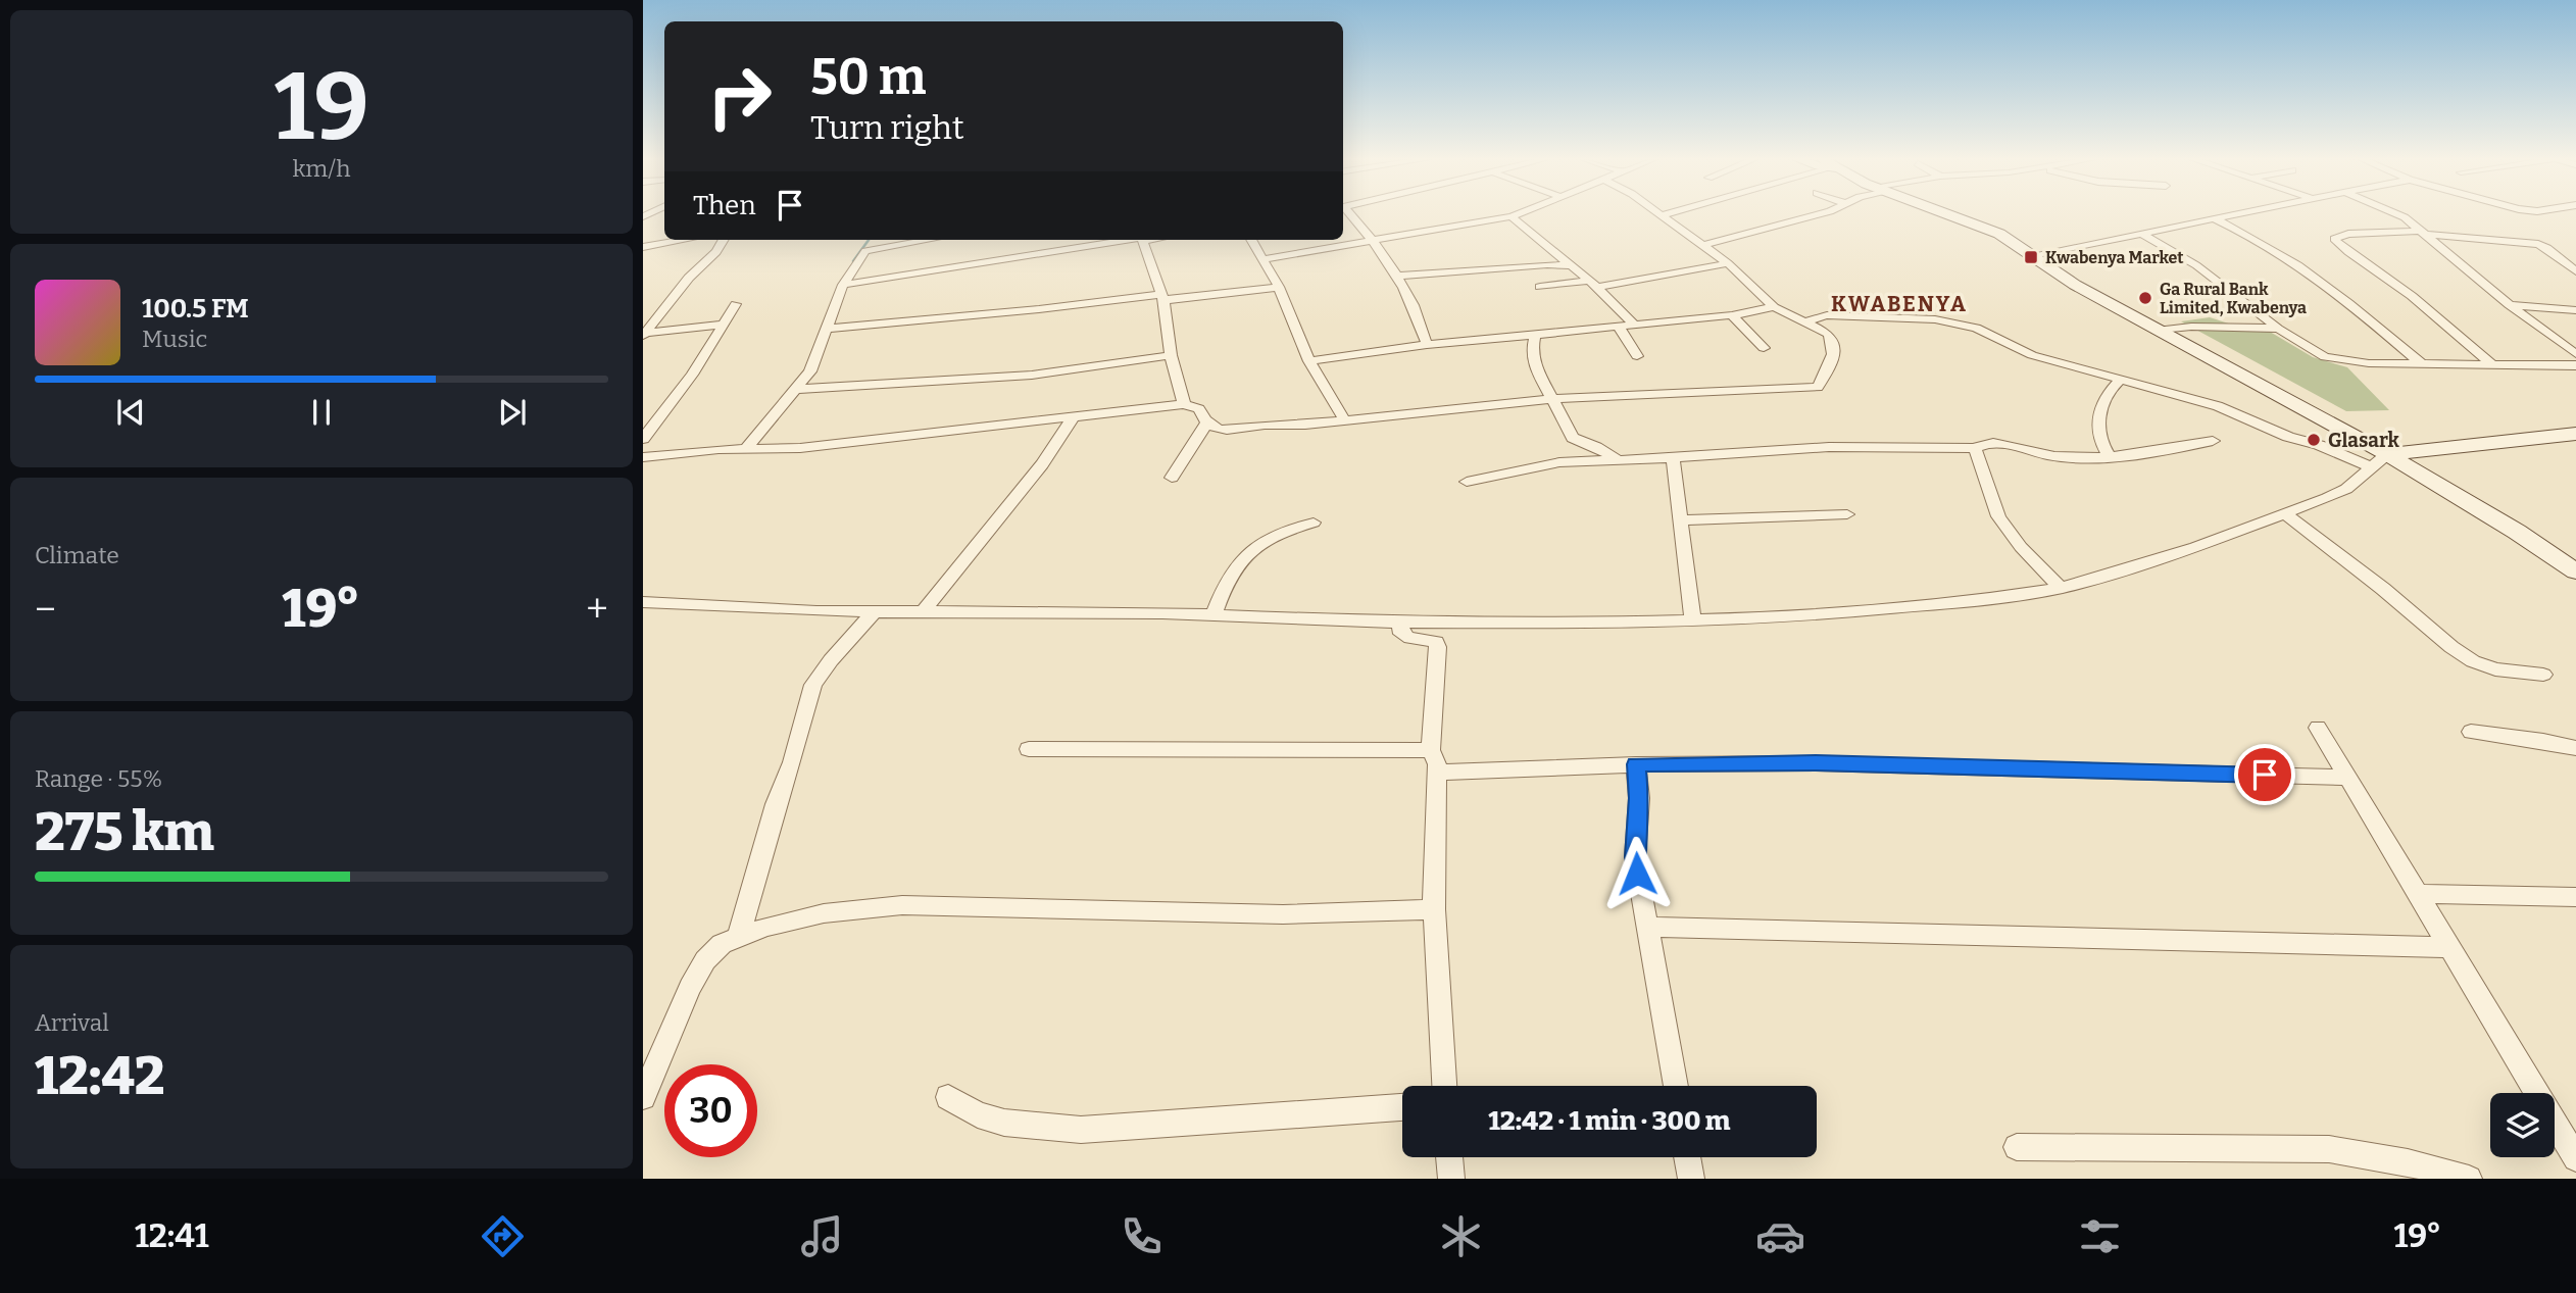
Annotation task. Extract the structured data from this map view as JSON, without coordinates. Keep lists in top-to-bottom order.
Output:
{
  "districts": ["KWABENYA"],
  "places": {
    "transit": ["Kwabenya Market"],
    "other": ["Ga Rural Bank Limited, Kwabenya", "Glasark"]
  },
  "page": {
    "tile": [
      ["19", "km/h"],
      "Climate",
      ["Range · 55%", "275 km"],
      ["Arrival", "12:42"]
    ],
    "turn": ["50 m", "Turn right"],
    "then": "Then",
    "song": ["100.5 FM", "Music"],
    "heat": ["−", "19°", "+"],
    "limit": "30",
    "trip": "12:42 · 1 min · 300 m",
    "tabs": ["12:41", "19°"]
  }
}
